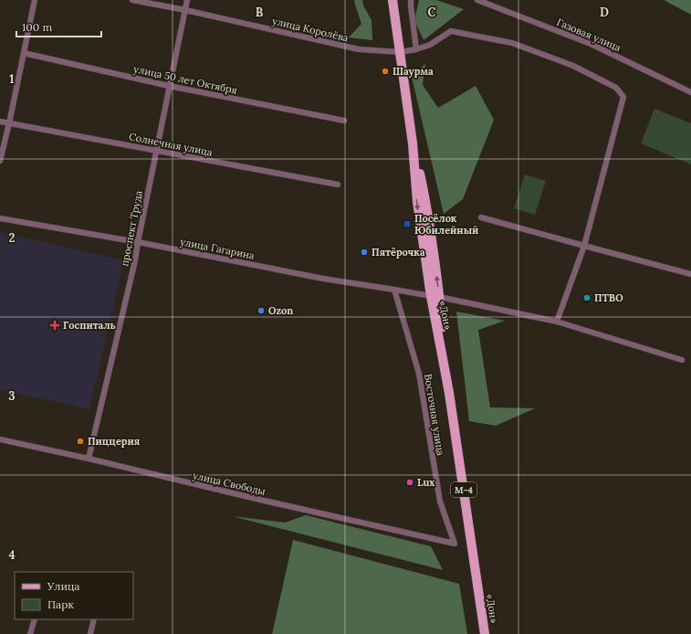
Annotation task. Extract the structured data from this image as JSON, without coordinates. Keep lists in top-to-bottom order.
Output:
{
  "streets": {
    "main road": ["«Дон»", "М-4"],
    "street": [
      "улица Королёва",
      "Газовая улица",
      "улица 50 лет Октября",
      "Солнечная улица",
      "проспект Труда",
      "улица Гагарина",
      "Восточная улица",
      "улица Свободы"
    ]
  },
  "crossings": [
    ["улица Королёва", "проспект Труда"],
    ["улица Королёва", "«Дон»"],
    ["улица 50 лет Октября", "проспект Труда"],
    ["Солнечная улица", "проспект Труда"],
    ["проспект Труда", "улица Гагарина"],
    ["проспект Труда", "улица Свободы"],
    ["улица Гагарина", "«Дон»"],
    ["улица Гагарина", "Восточная улица"],
    ["Восточная улица", "улица Свободы"]
  ],
  "places": {
    "other": [
      "Шаурма",
      "Пятёрочка",
      "ПТВО",
      "Ozon",
      "Пиццерия",
      "Lux"
    ],
    "transit": ["Посёлок Юбилейный"],
    "health": ["Госпиталь"]
  },
  "legend": ["Улица", "Парк"],
  "scale_bar": "100 m",
  "grid": {
    "columns": ["B", "C", "D"],
    "rows": [
      "1",
      "2",
      "3",
      "4"
    ]
  }
}
